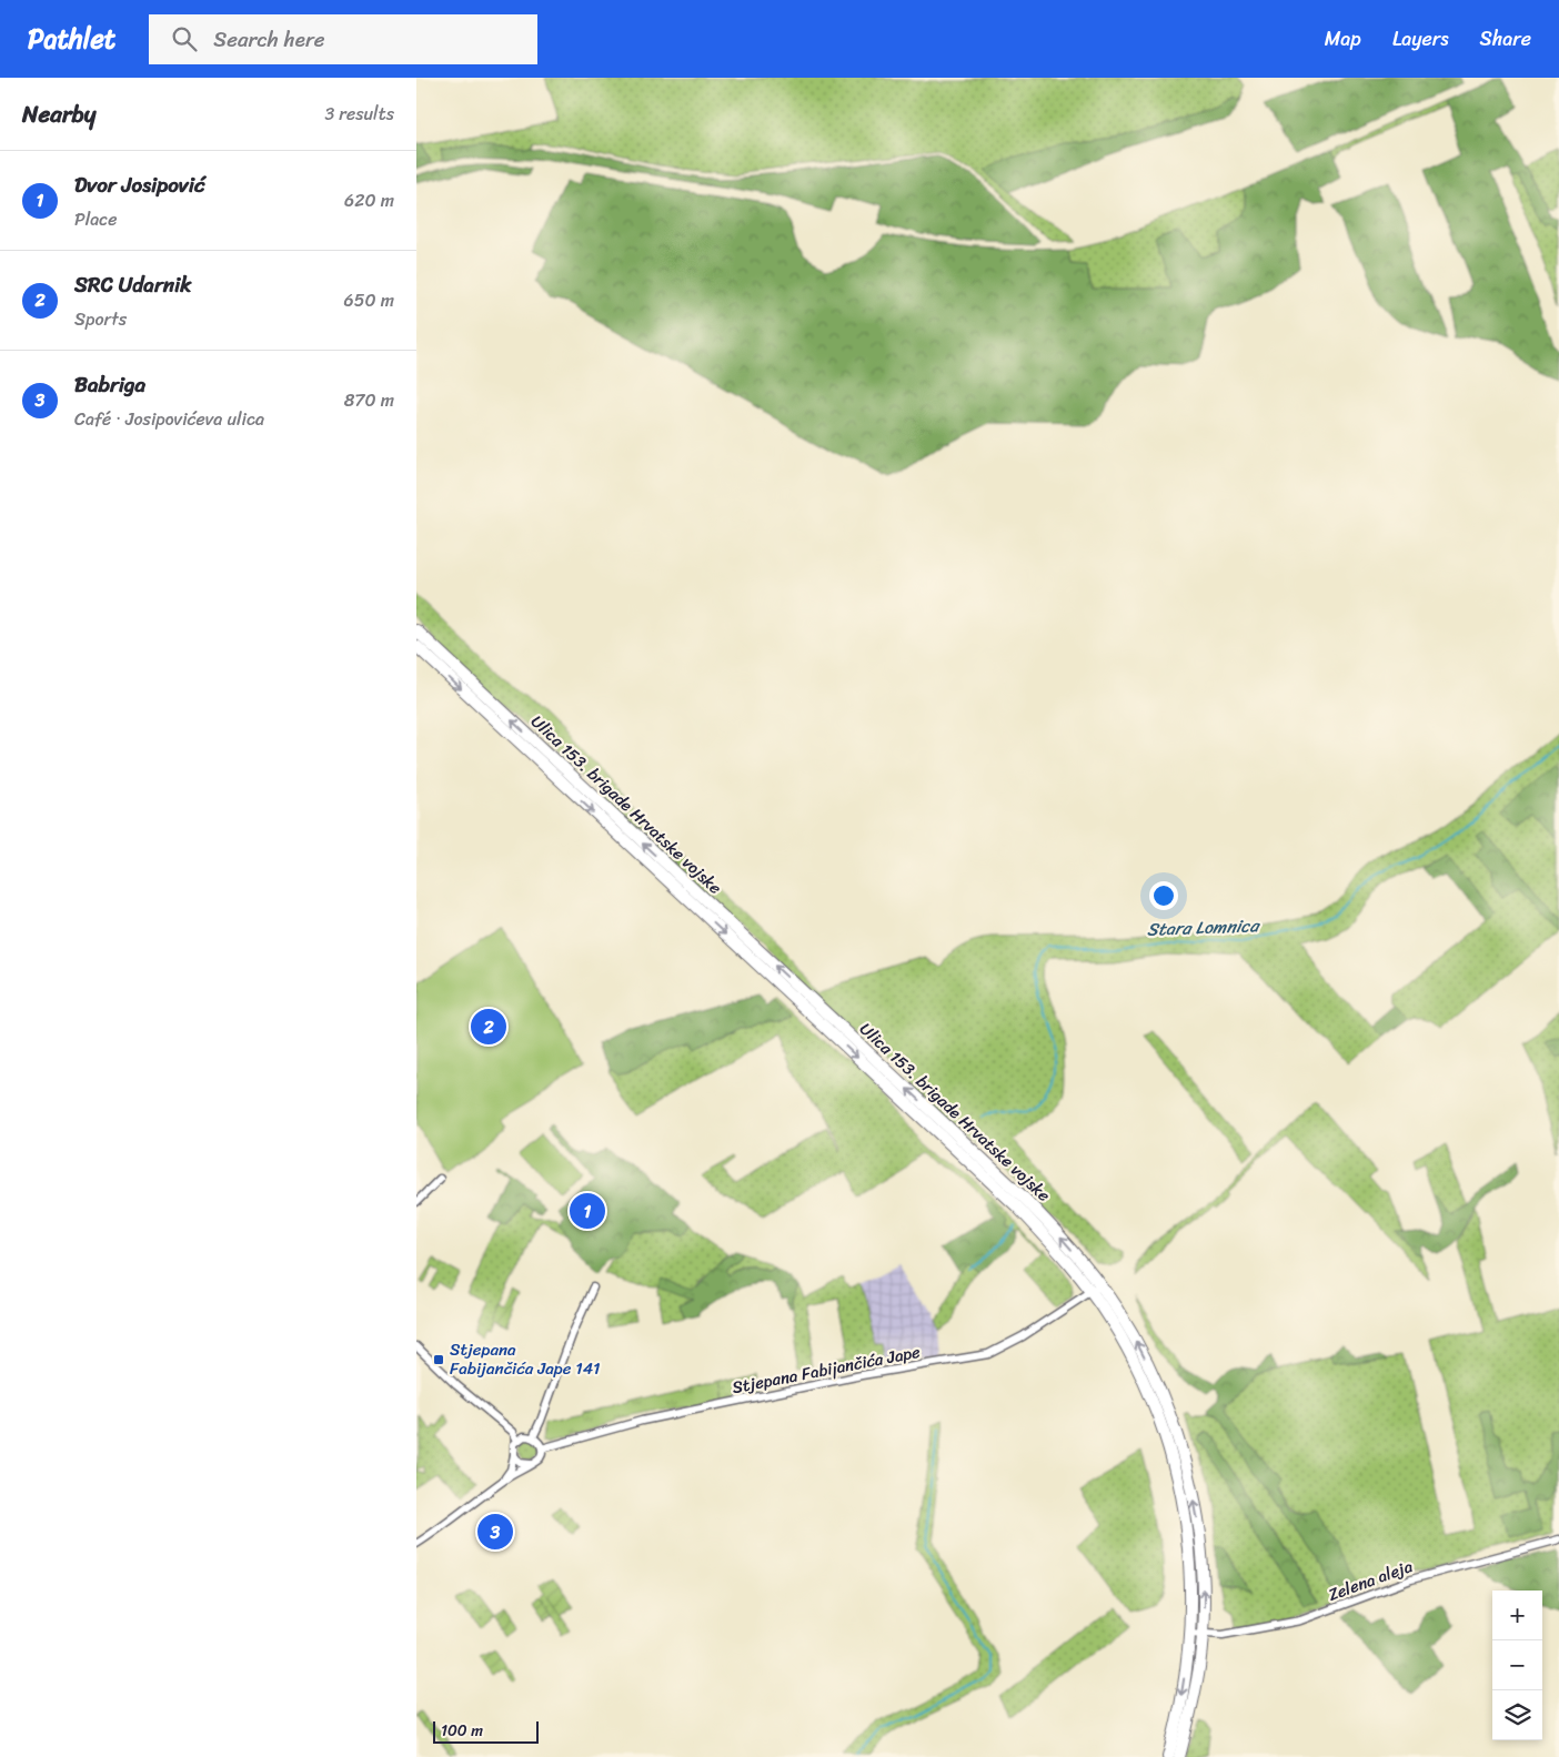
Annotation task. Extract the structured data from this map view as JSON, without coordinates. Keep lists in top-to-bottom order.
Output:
{
  "streets": {
    "main road": ["Ulica 153. brigade Hrvatske vojske"],
    "street": ["Stjepana Fabijančića Jape", "Zelena aleja"]
  },
  "crossings": [
    ["Ulica 153. brigade Hrvatske vojske", "Stjepana Fabijančića Jape"],
    ["Ulica 153. brigade Hrvatske vojske", "Zelena aleja"]
  ],
  "water": ["Stara Lomnica"],
  "places": {
    "transit": ["Stjepana Fabijančića Jape 141"]
  },
  "scale_bar": "100 m",
  "page": {
    "header": "Pathlet",
    "search": "Search here",
    "nav": ["Map", "Layers", "Share"],
    "heading": ["Nearby", "3 results"],
    "list": [
      {
        "mark": "1",
        "name": "Dvor Josipović",
        "note": "Place",
        "value": "620 m"
      },
      {
        "mark": "2",
        "name": "SRC Udarnik",
        "note": "Sports",
        "value": "650 m"
      },
      {
        "mark": "3",
        "name": "Babriga",
        "note": "Café · Josipovićeva ulica",
        "value": "870 m"
      }
    ],
    "pins": ["2", "1", "3"],
    "map_buttons": ["+", "−"],
    "scale": "100 m"
  }
}
